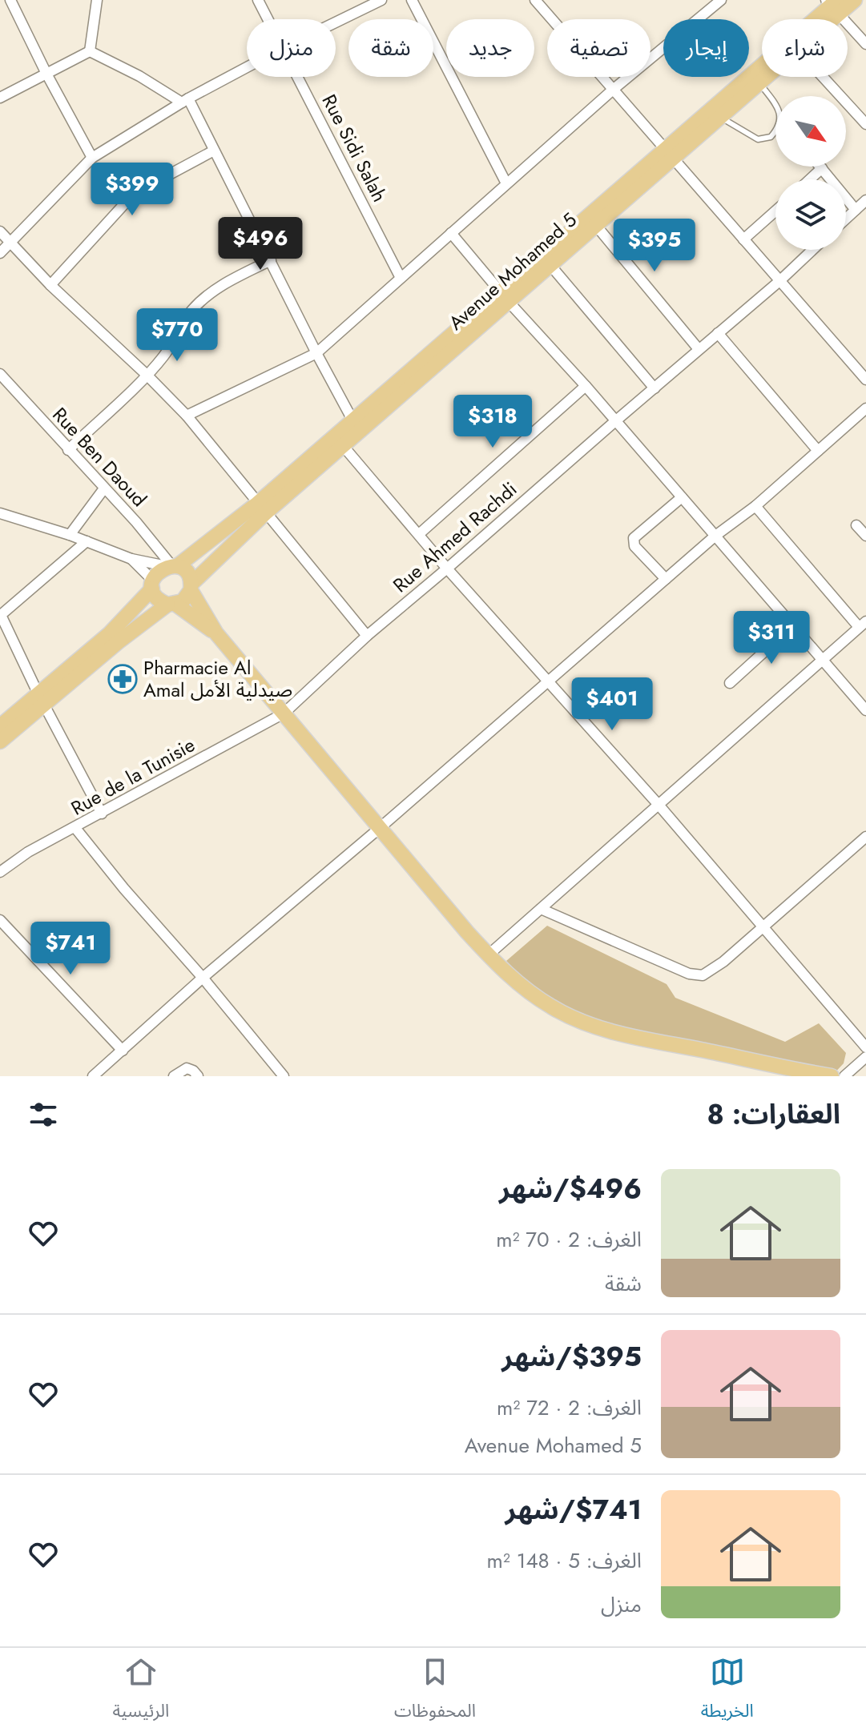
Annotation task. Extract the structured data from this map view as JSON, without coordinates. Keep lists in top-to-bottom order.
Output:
{
  "streets": {
    "main road": ["Avenue Mohamed 5"],
    "street": [
      "Rue Sidi Salah",
      "Rue Ben Daoud",
      "Rue Ahmed Rachdi",
      "Rue de la Tunisie"
    ]
  },
  "crossings": [
    ["Avenue Mohamed 5", "Rue Ben Daoud"],
    ["Rue Ahmed Rachdi", "Rue de la Tunisie"]
  ],
  "places": {
    "pharmacy": ["Pharmacie Al Amal صيدلية الأمل"]
  },
  "north": "bottom right",
  "page": {
    "chip": [
      "شراء",
      "إيجار",
      "تصفية",
      "جديد",
      "شقة",
      "منزل"
    ],
    "price": [
      "$399",
      "$496",
      "$395",
      "$770",
      "$318",
      "$311",
      "$401",
      "$741"
    ],
    "heading": "العقارات: 8",
    "list": [
      {
        "name": "$496/شهر",
        "note": "الغرف: 2 · 70 m² · شقة"
      },
      {
        "name": "$395/شهر",
        "note": "الغرف: 2 · 72 m² · Avenue Mohamed 5"
      },
      {
        "name": "$741/شهر",
        "note": "الغرف: 5 · 148 m² · منزل"
      }
    ],
    "tabs": ["الخريطة", "المحفوظات", "الرئيسية"]
  }
}
